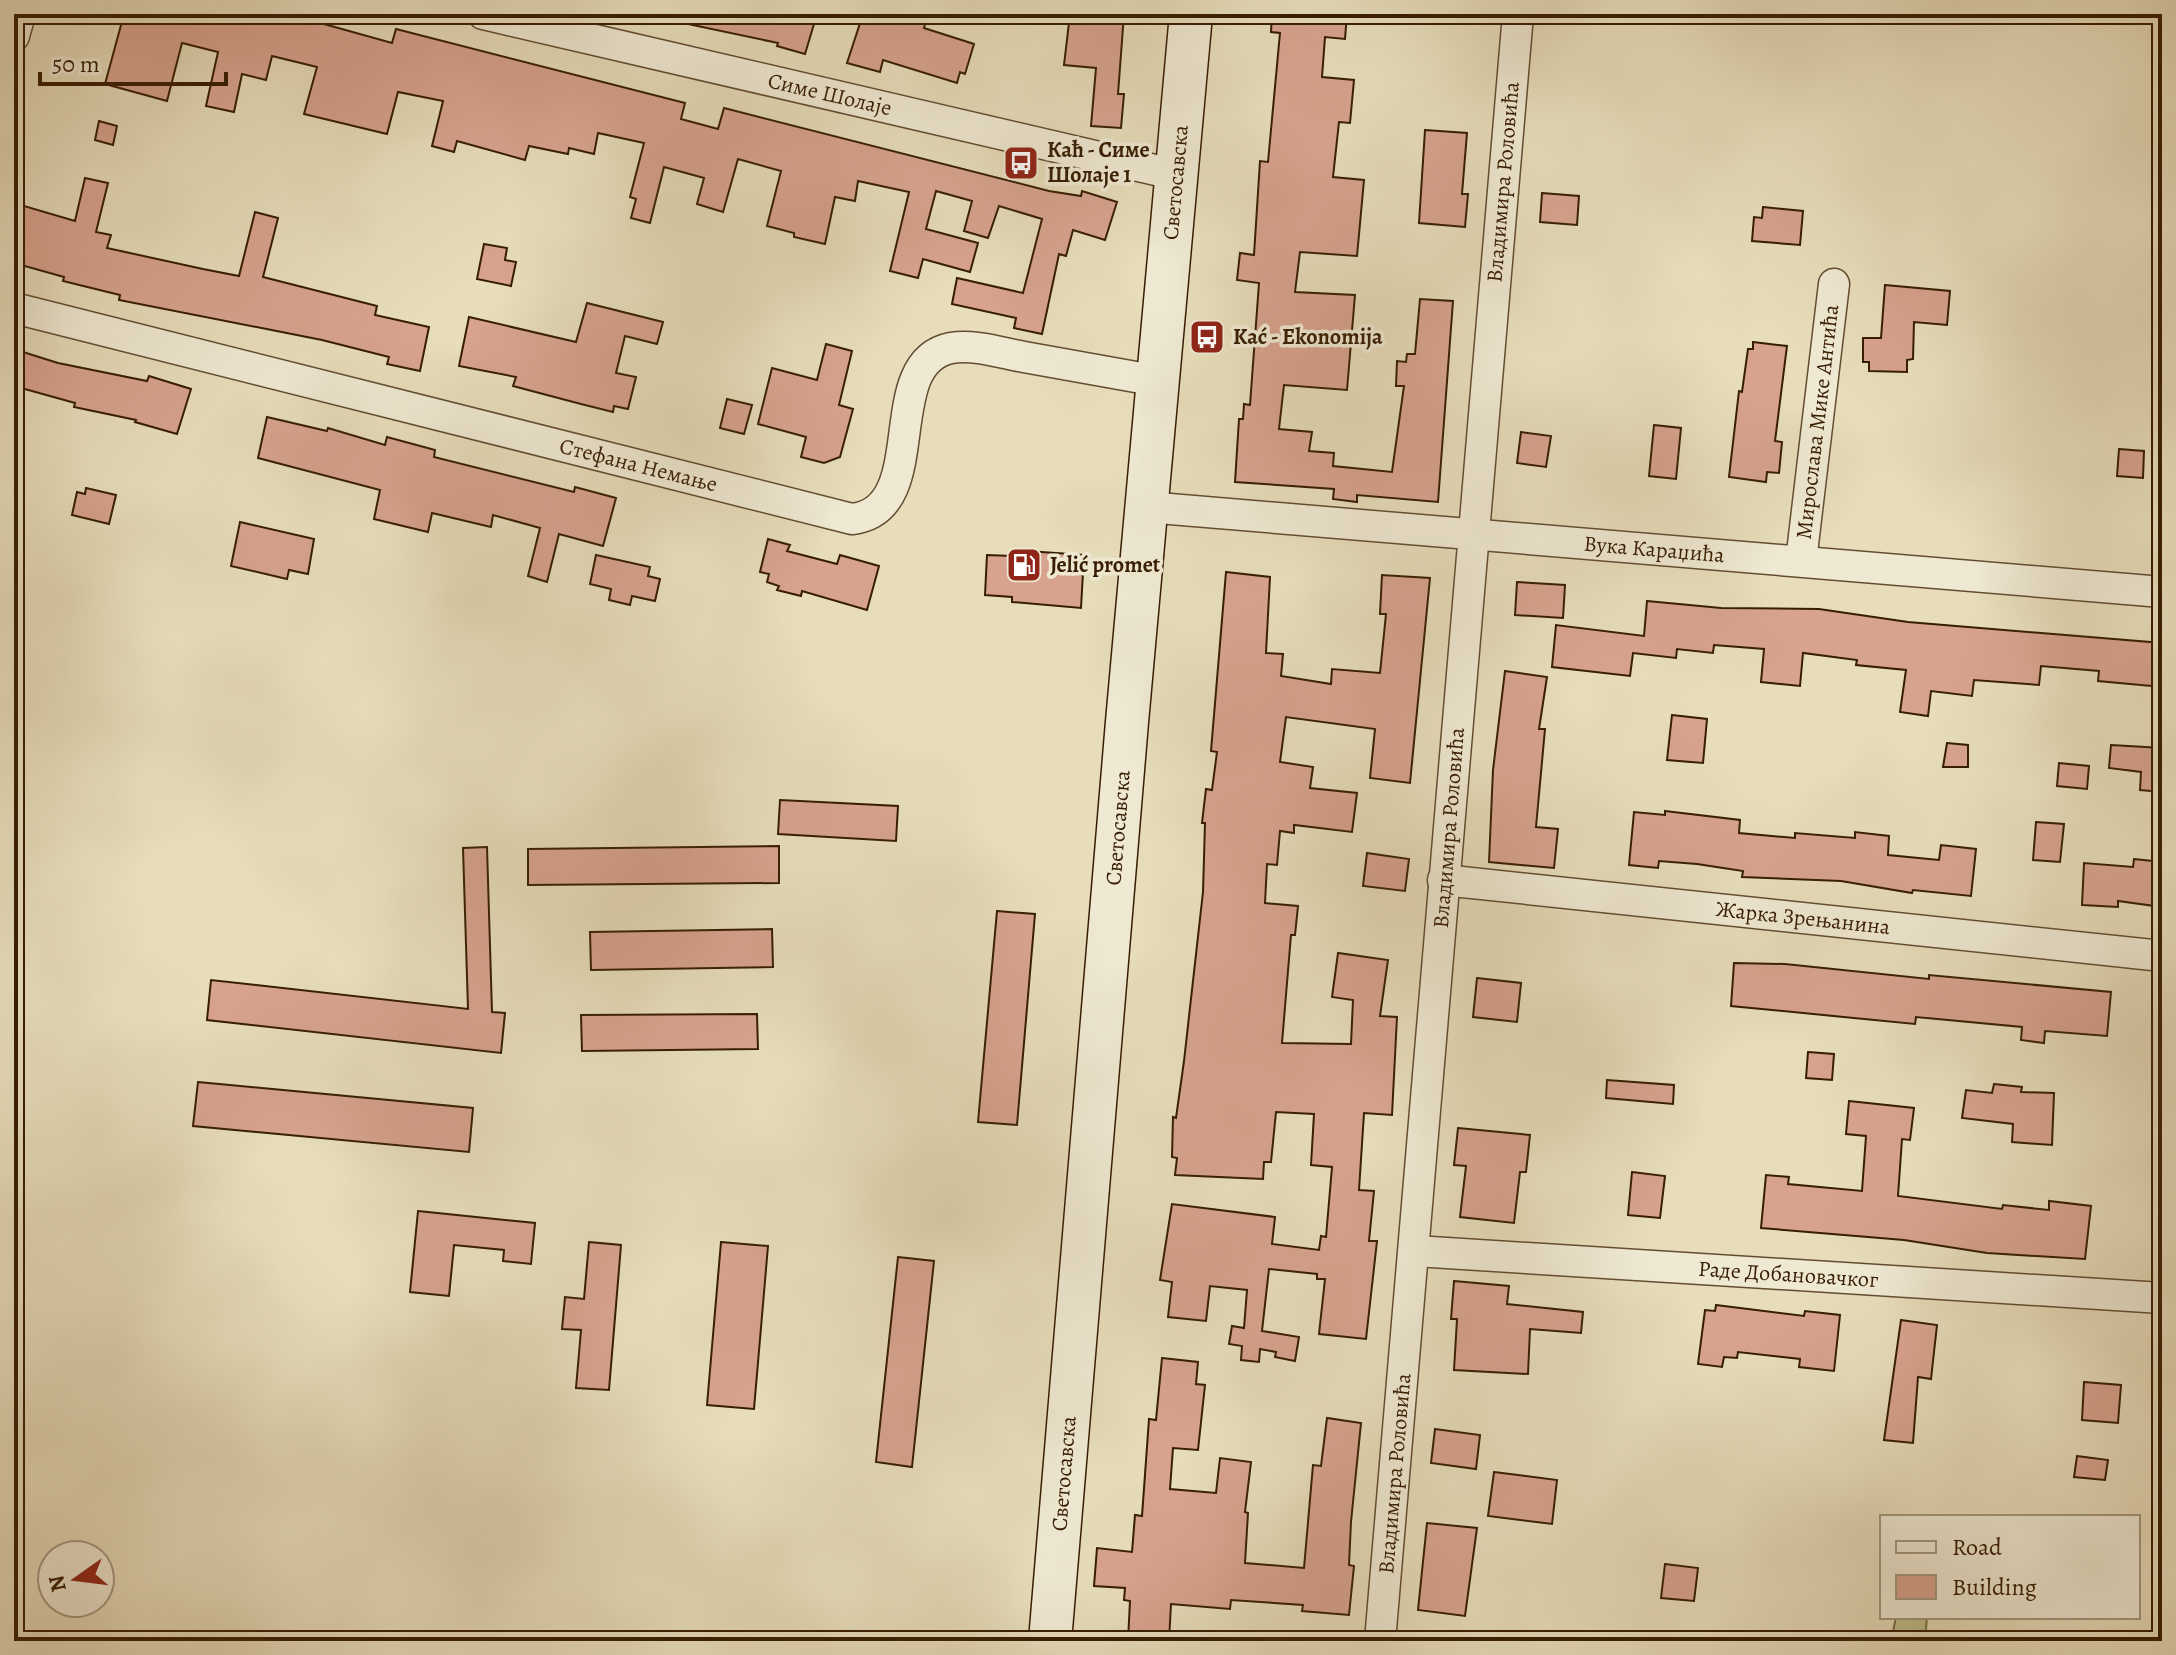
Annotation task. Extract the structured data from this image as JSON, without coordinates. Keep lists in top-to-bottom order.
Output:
{
  "streets": {
    "main road": ["Светосавска"],
    "street": [
      "Симе Шолаје",
      "Владимира Роловића",
      "Мирослава Мике Антића",
      "Стефана Немање",
      "Вука Караџића",
      "Жарка Зрењанина",
      "Раде Добановачког"
    ]
  },
  "crossings": [
    ["Симе Шолаје", "Светосавска"],
    ["Светосавска", "Стефана Немање"],
    ["Светосавска", "Вука Караџића"],
    ["Владимира Роловића", "Вука Караџића"],
    ["Владимира Роловића", "Жарка Зрењанина"],
    ["Владимира Роловића", "Раде Добановачког"],
    ["Мирослава Мике Антића", "Вука Караџића"]
  ],
  "places": {
    "bus stop": ["Каћ - Симе Шолаје 1", "Kać - Ekonomija"],
    "fuel station": ["Jelić promet"]
  },
  "legend": ["Road", "Building"],
  "scale_bar": "50 m",
  "north": "left"
}
